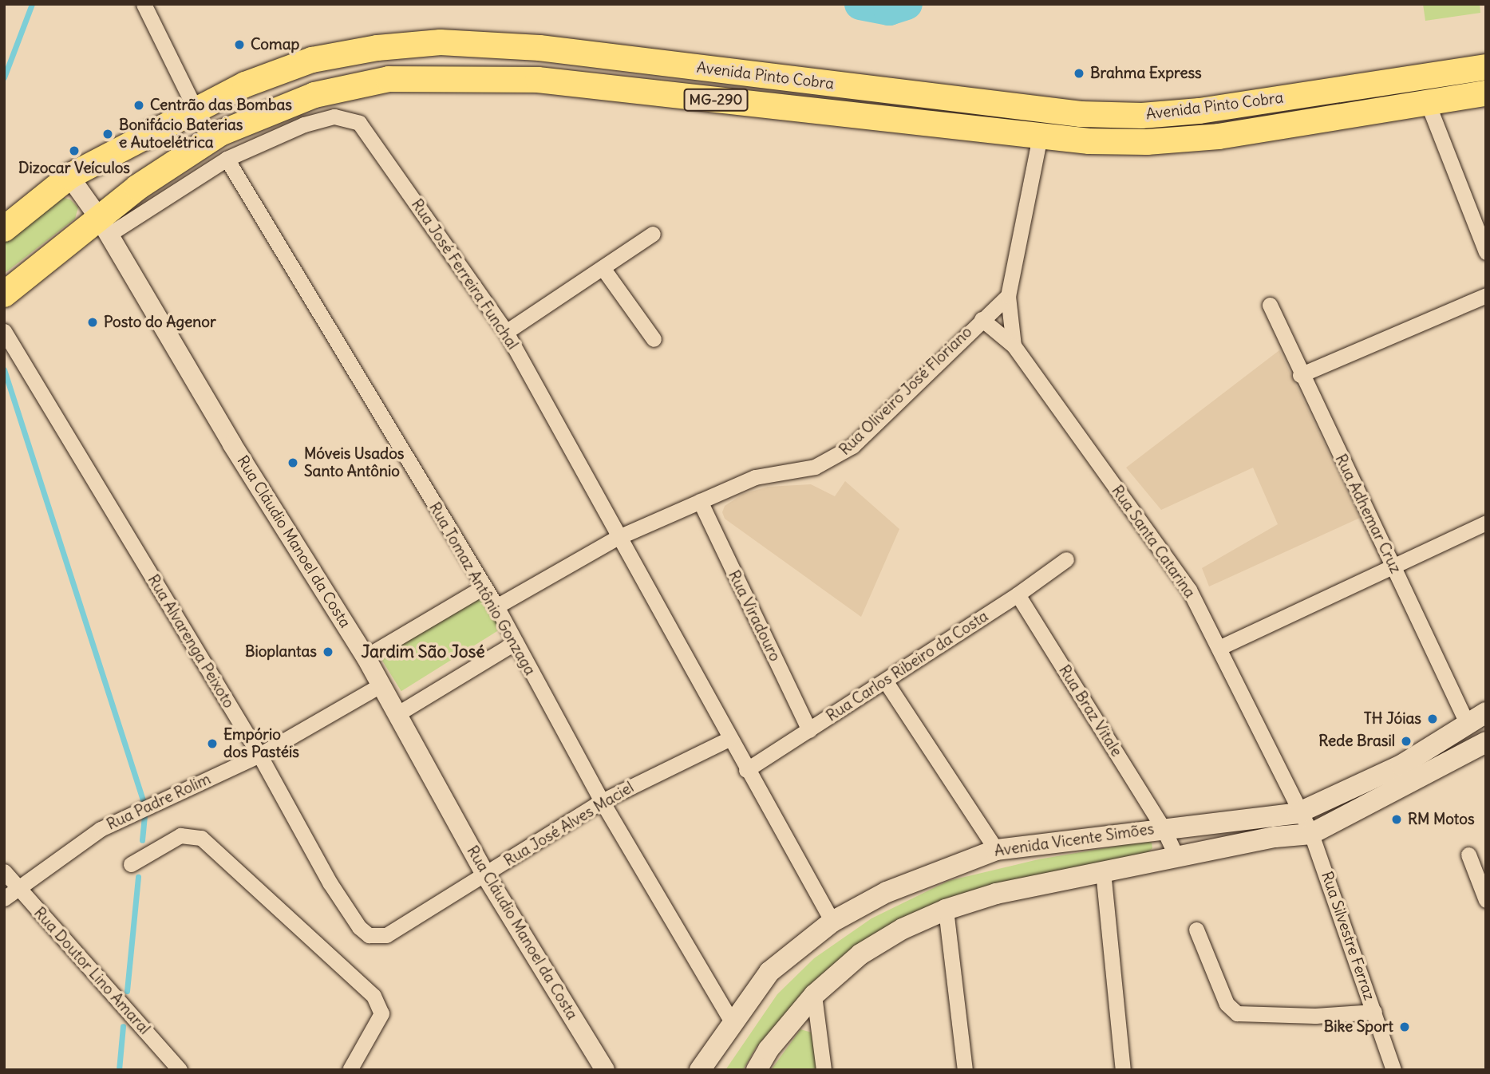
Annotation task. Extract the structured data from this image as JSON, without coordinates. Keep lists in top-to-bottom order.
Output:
{
  "streets": {
    "highway": ["Avenida Pinto Cobra", "MG-290"],
    "main road": ["Avenida Vicente Simões"],
    "street": [
      "Rua José Ferreira Funchal",
      "Rua Oliveiro José Floriano",
      "Rua Adhemar Cruz",
      "Rua Cláudio Manoel da Costa",
      "Rua Santa Catarina",
      "Rua Tomaz Antônio Gonzaga",
      "Rua Viradouro",
      "Rua Alvarenga Peixoto",
      "Rua Carlos Ribeiro da Costa",
      "Rua Braz Vitale",
      "Rua Padre Rolim",
      "Rua José Alves Maciel",
      "Rua Silvestre Ferraz",
      "Rua Doutor Lino Amaral"
    ]
  },
  "crossings": [
    ["Avenida Pinto Cobra", "Rua José Ferreira Funchal"],
    ["Avenida Pinto Cobra", "Rua Cláudio Manoel da Costa"],
    ["Rua José Ferreira Funchal", "Rua Oliveiro José Floriano"],
    ["Rua José Ferreira Funchal", "Rua Cláudio Manoel da Costa"],
    ["Rua José Ferreira Funchal", "Rua Tomaz Antônio Gonzaga"],
    ["Rua José Ferreira Funchal", "Rua Carlos Ribeiro da Costa"],
    ["Rua José Ferreira Funchal", "Rua José Alves Maciel"],
    ["Rua José Ferreira Funchal", "Avenida Vicente Simões"],
    ["Rua Oliveiro José Floriano", "Rua Santa Catarina"],
    ["Rua Oliveiro José Floriano", "Rua Tomaz Antônio Gonzaga"],
    ["Rua Oliveiro José Floriano", "Rua Viradouro"],
    ["Rua Adhemar Cruz", "Avenida Vicente Simões"],
    ["Rua Cláudio Manoel da Costa", "Rua Padre Rolim"],
    ["Rua Cláudio Manoel da Costa", "Rua José Alves Maciel"],
    ["Rua Santa Catarina", "Avenida Vicente Simões"],
    ["Rua Tomaz Antônio Gonzaga", "Rua José Alves Maciel"],
    ["Rua Tomaz Antônio Gonzaga", "Avenida Vicente Simões"],
    ["Rua Viradouro", "Rua Carlos Ribeiro da Costa"],
    ["Rua Alvarenga Peixoto", "Rua Padre Rolim"],
    ["Rua Alvarenga Peixoto", "Rua José Alves Maciel"],
    ["Rua Carlos Ribeiro da Costa", "Rua Braz Vitale"],
    ["Rua Braz Vitale", "Avenida Vicente Simões"],
    ["Rua Padre Rolim", "Rua Doutor Lino Amaral"],
    ["Avenida Vicente Simões", "Rua Silvestre Ferraz"]
  ],
  "districts": ["Jardim São José"],
  "places": [
    "Comap",
    "Brahma Express",
    "Centrão das Bombas",
    "Bonifácio Baterias e Autoelétrica",
    "Dizocar Veículos",
    "Posto do Agenor",
    "Móveis Usados Santo Antônio",
    "Bioplantas",
    "TH Jóias",
    "Rede Brasil",
    "Empório dos Pastéis",
    "RM Motos",
    "Bike Sport"
  ]
}
